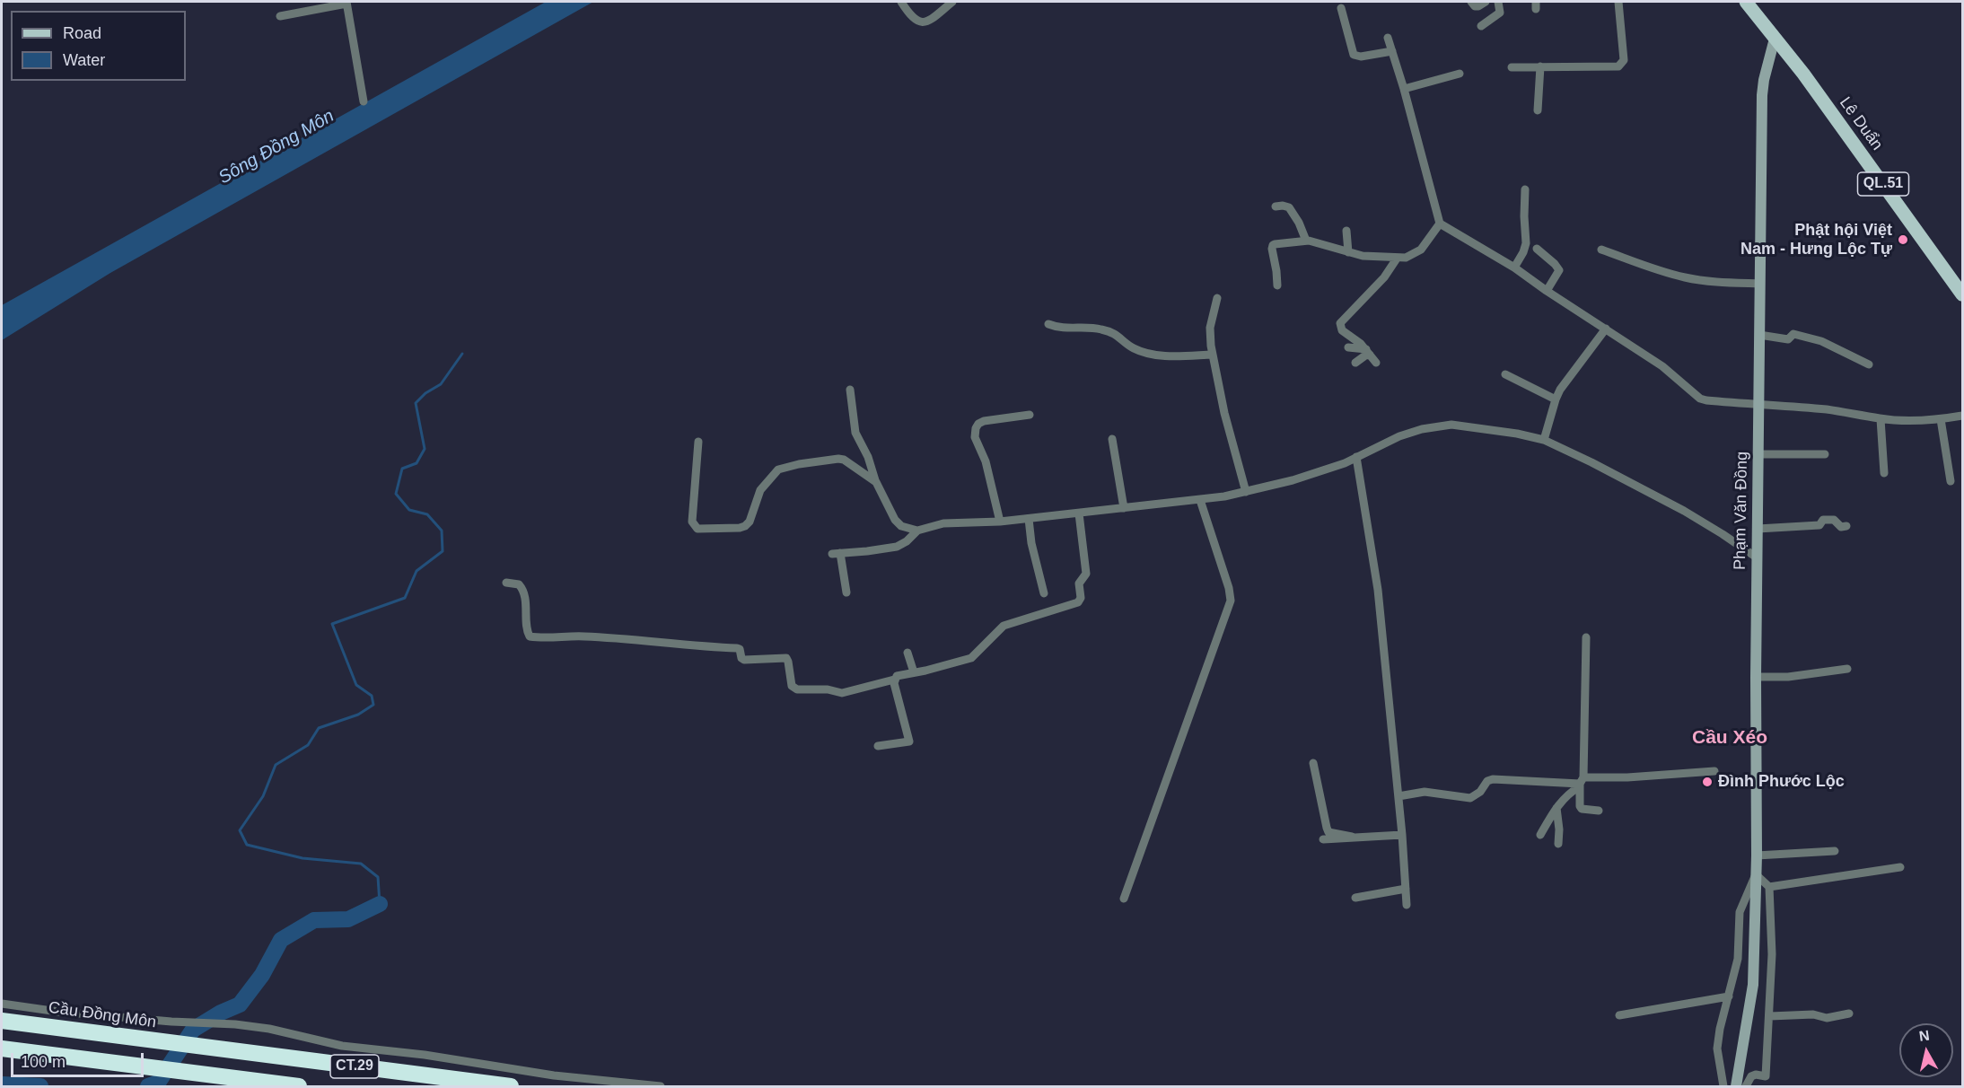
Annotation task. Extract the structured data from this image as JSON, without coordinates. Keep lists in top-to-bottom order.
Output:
{
  "streets": {
    "highway": ["Cầu Đồng Môn", "CT.29"],
    "main road": ["Lê Duẩn", "QL.51", "Phạm Văn Đồng"]
  },
  "crossings": [
    ["Lê Duẩn", "Phạm Văn Đồng"]
  ],
  "districts": ["Cầu Xéo"],
  "water": ["Sông Đồng Môn"],
  "places": ["Phật hội Việt Nam - Hưng Lộc Tự", "Đình Phước Lộc"],
  "legend": ["Road", "Water"],
  "scale_bar": "100 m",
  "north": "top"
}
